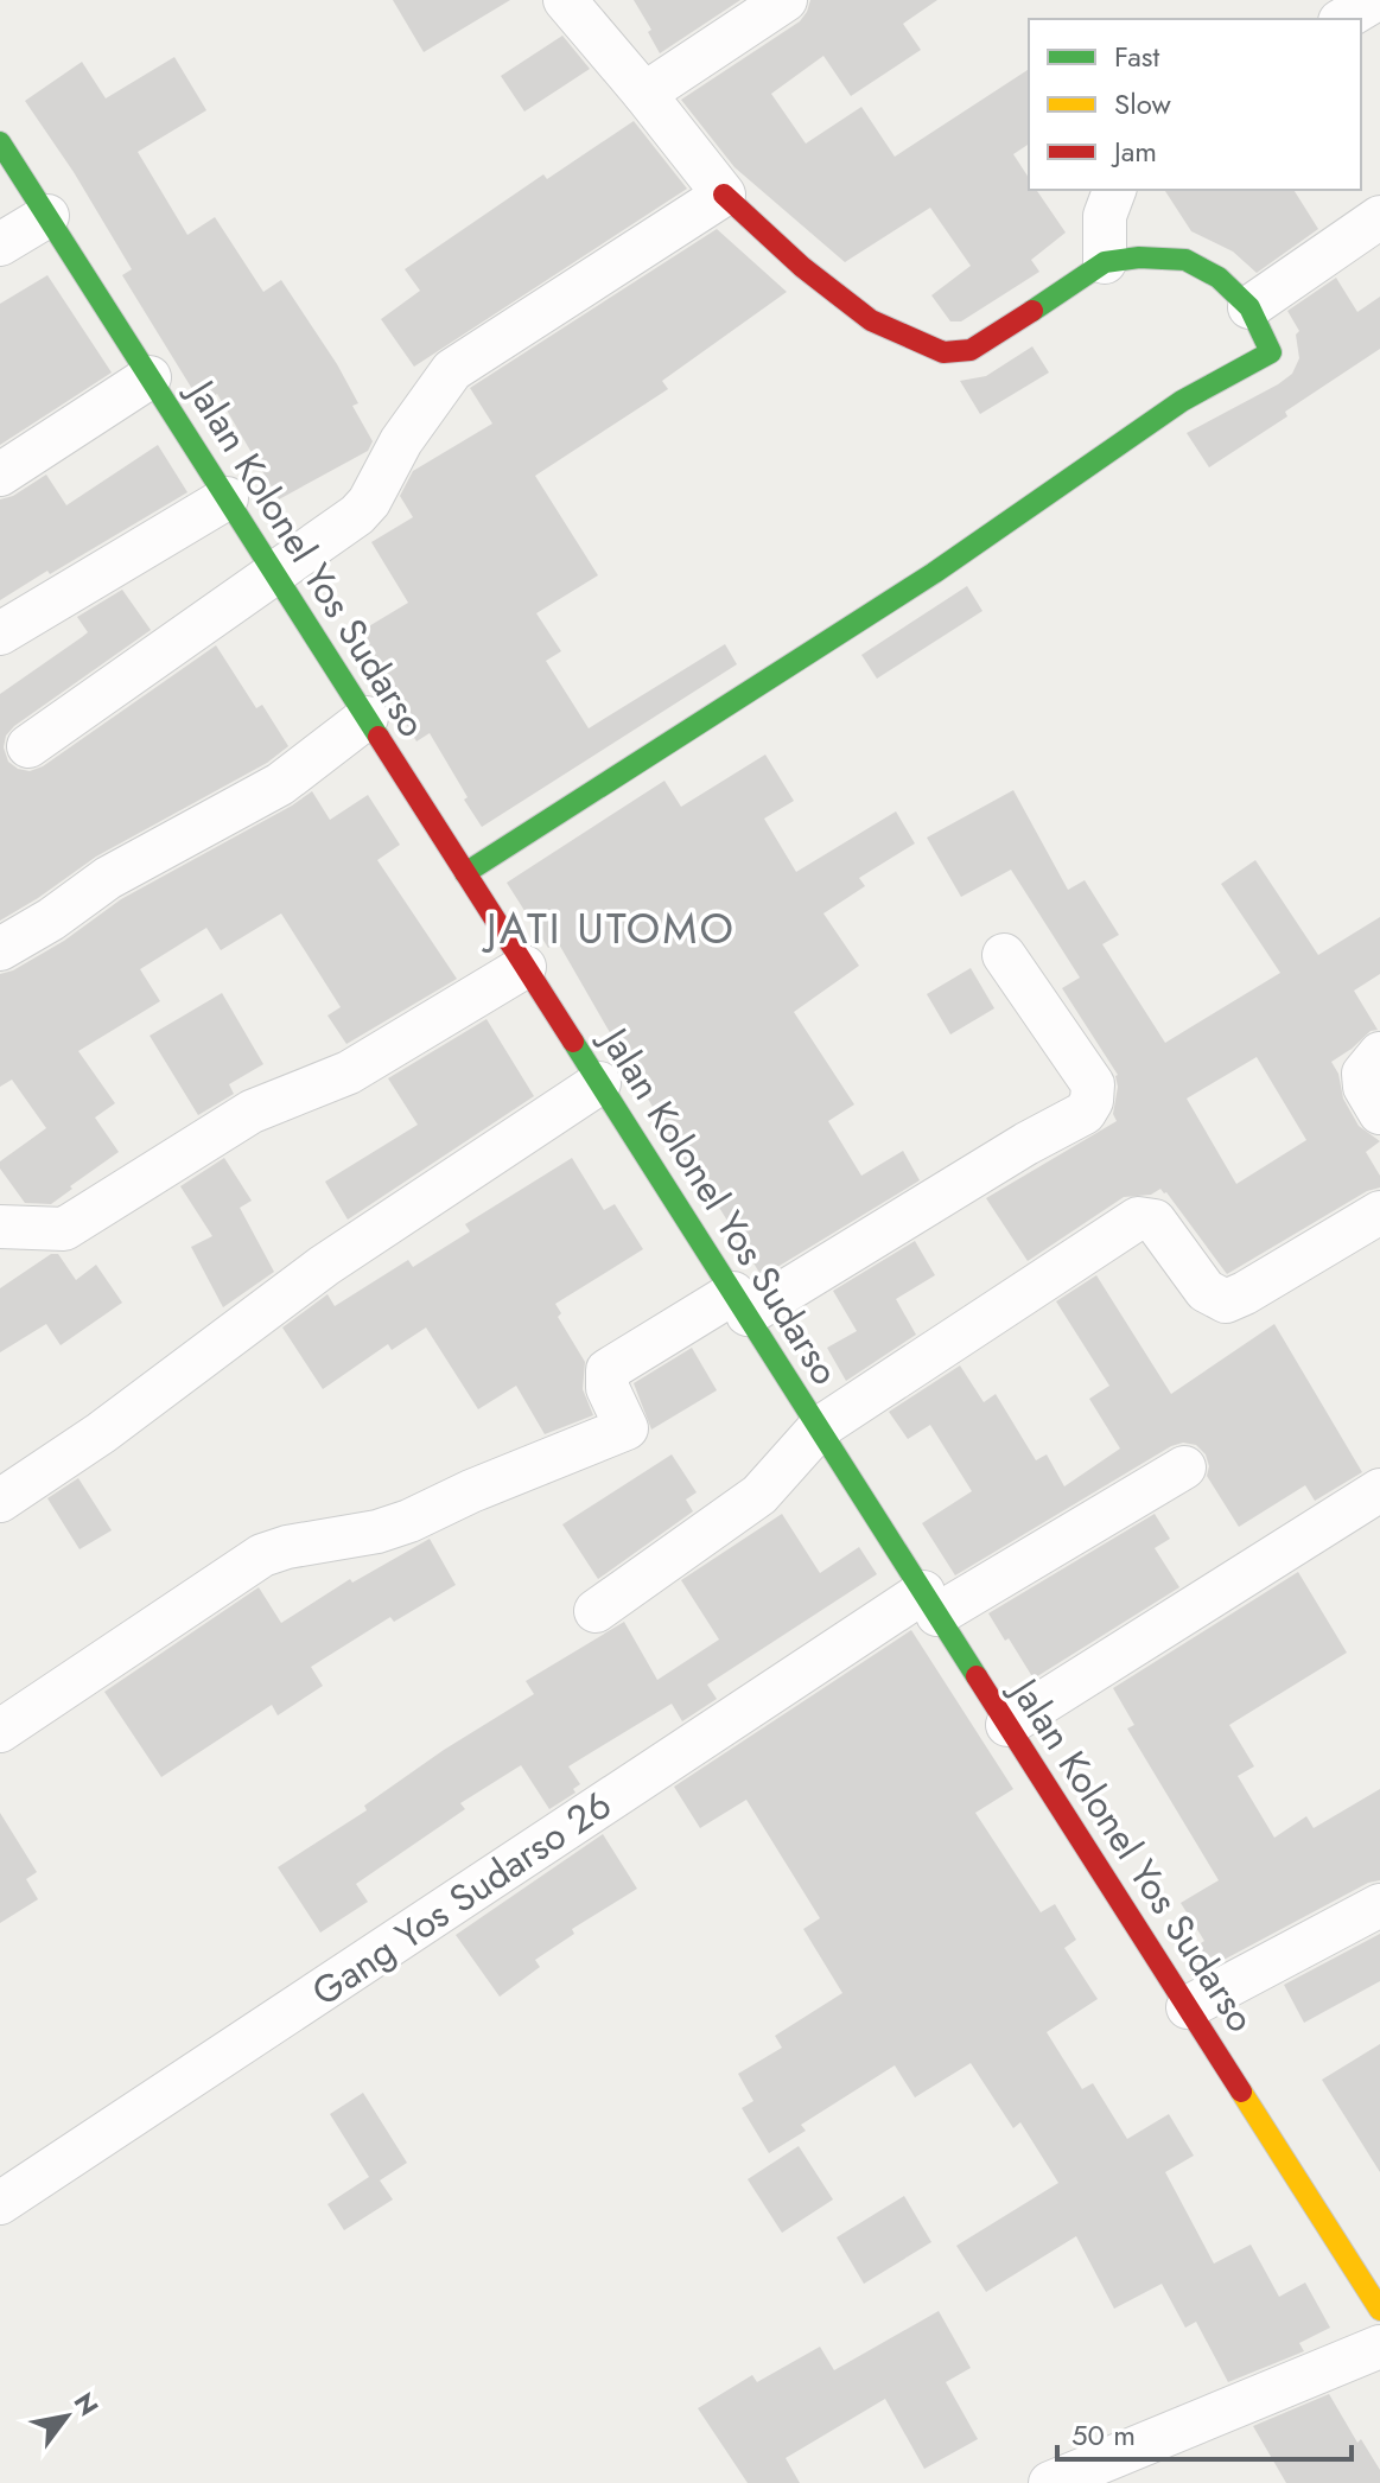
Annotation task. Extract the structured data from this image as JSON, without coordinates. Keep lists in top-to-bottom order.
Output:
{
  "streets": {
    "street": ["Jalan Kolonel Yos Sudarso", "Gang Yos Sudarso 26"]
  },
  "crossings": [
    ["Jalan Kolonel Yos Sudarso", "Gang Yos Sudarso 26"]
  ],
  "districts": ["JATI UTOMO"],
  "legend": ["Fast", "Slow", "Jam"],
  "scale_bar": "50 m",
  "north": "top right"
}
